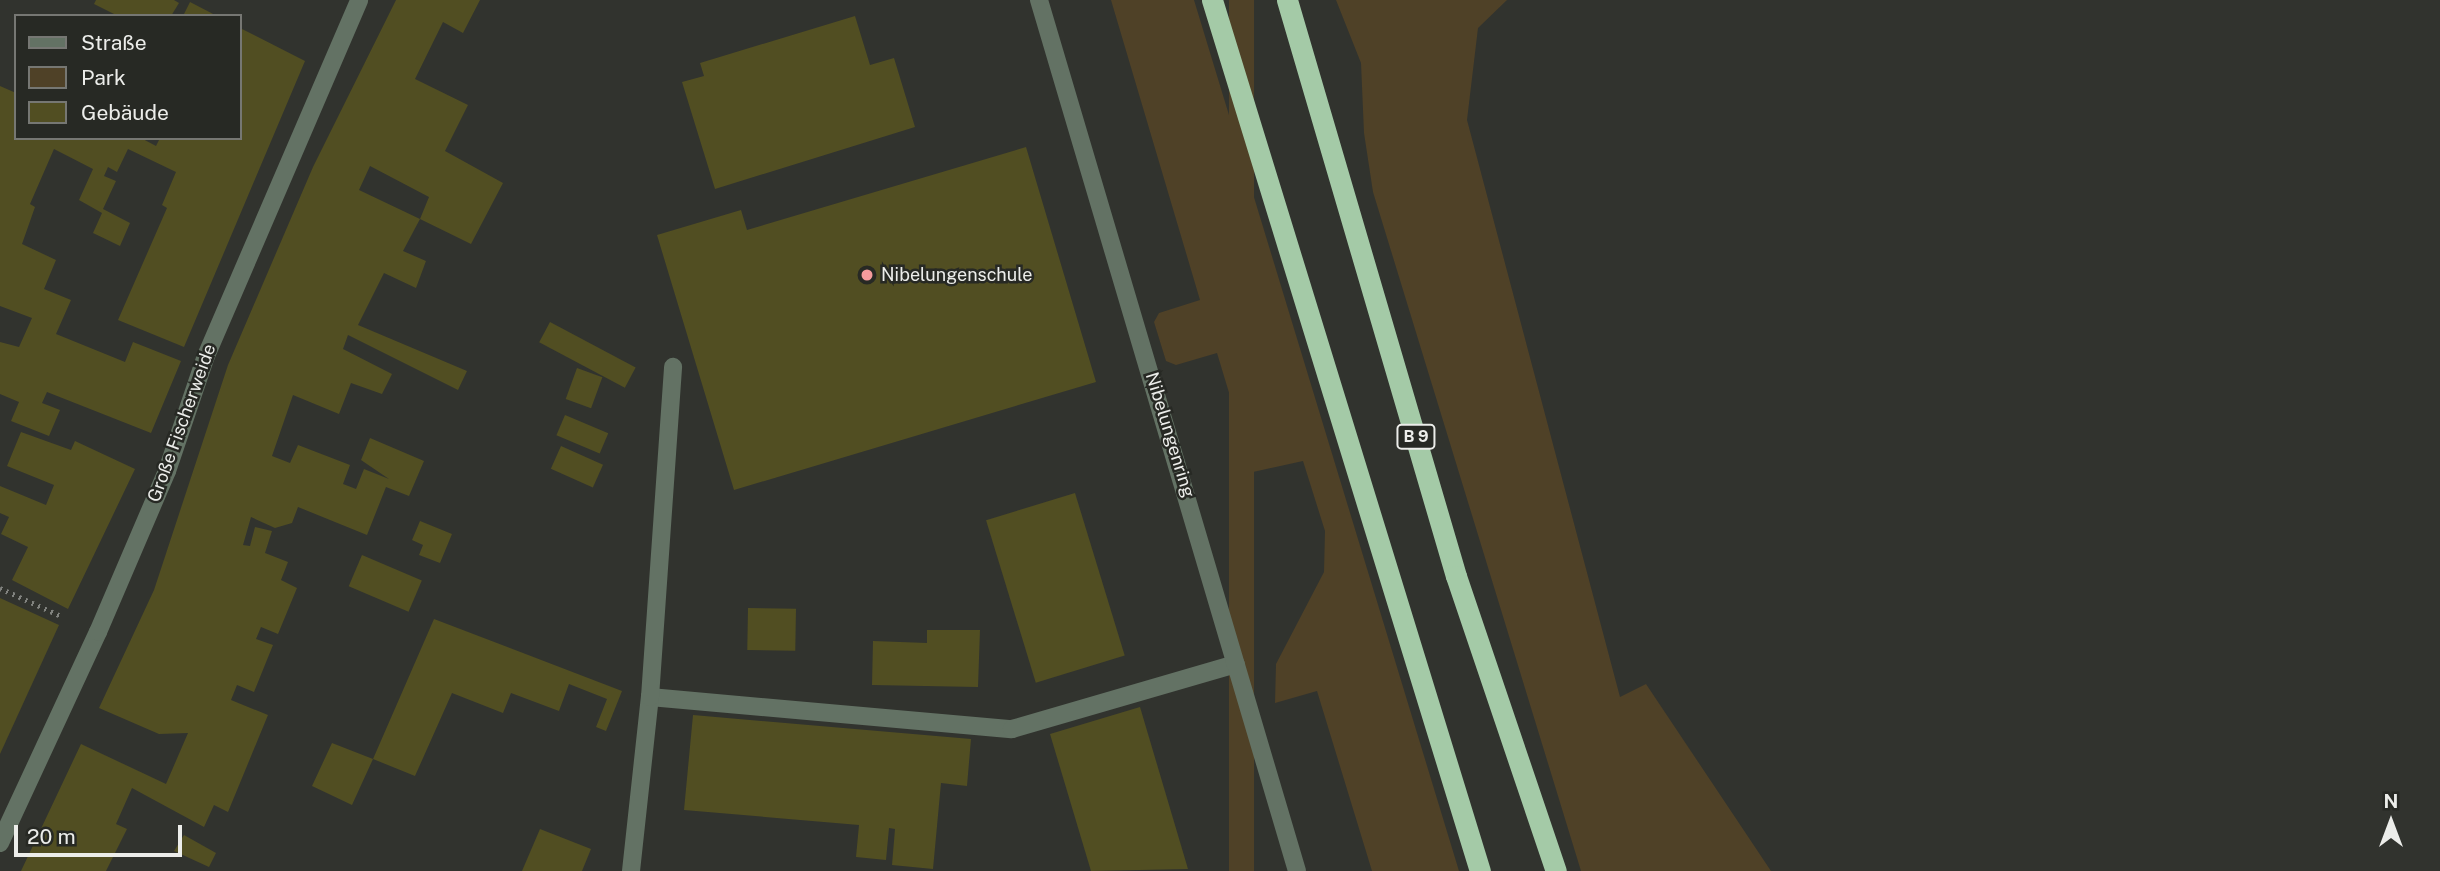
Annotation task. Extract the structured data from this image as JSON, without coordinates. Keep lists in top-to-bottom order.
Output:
{
  "streets": {
    "highway": ["B 9"],
    "street": ["Große Fischerweide", "Nibelungenring"]
  },
  "places": ["Nibelungenschule"],
  "legend": ["Straße", "Park", "Gebäude"],
  "scale_bar": "20 m",
  "north": "top"
}
